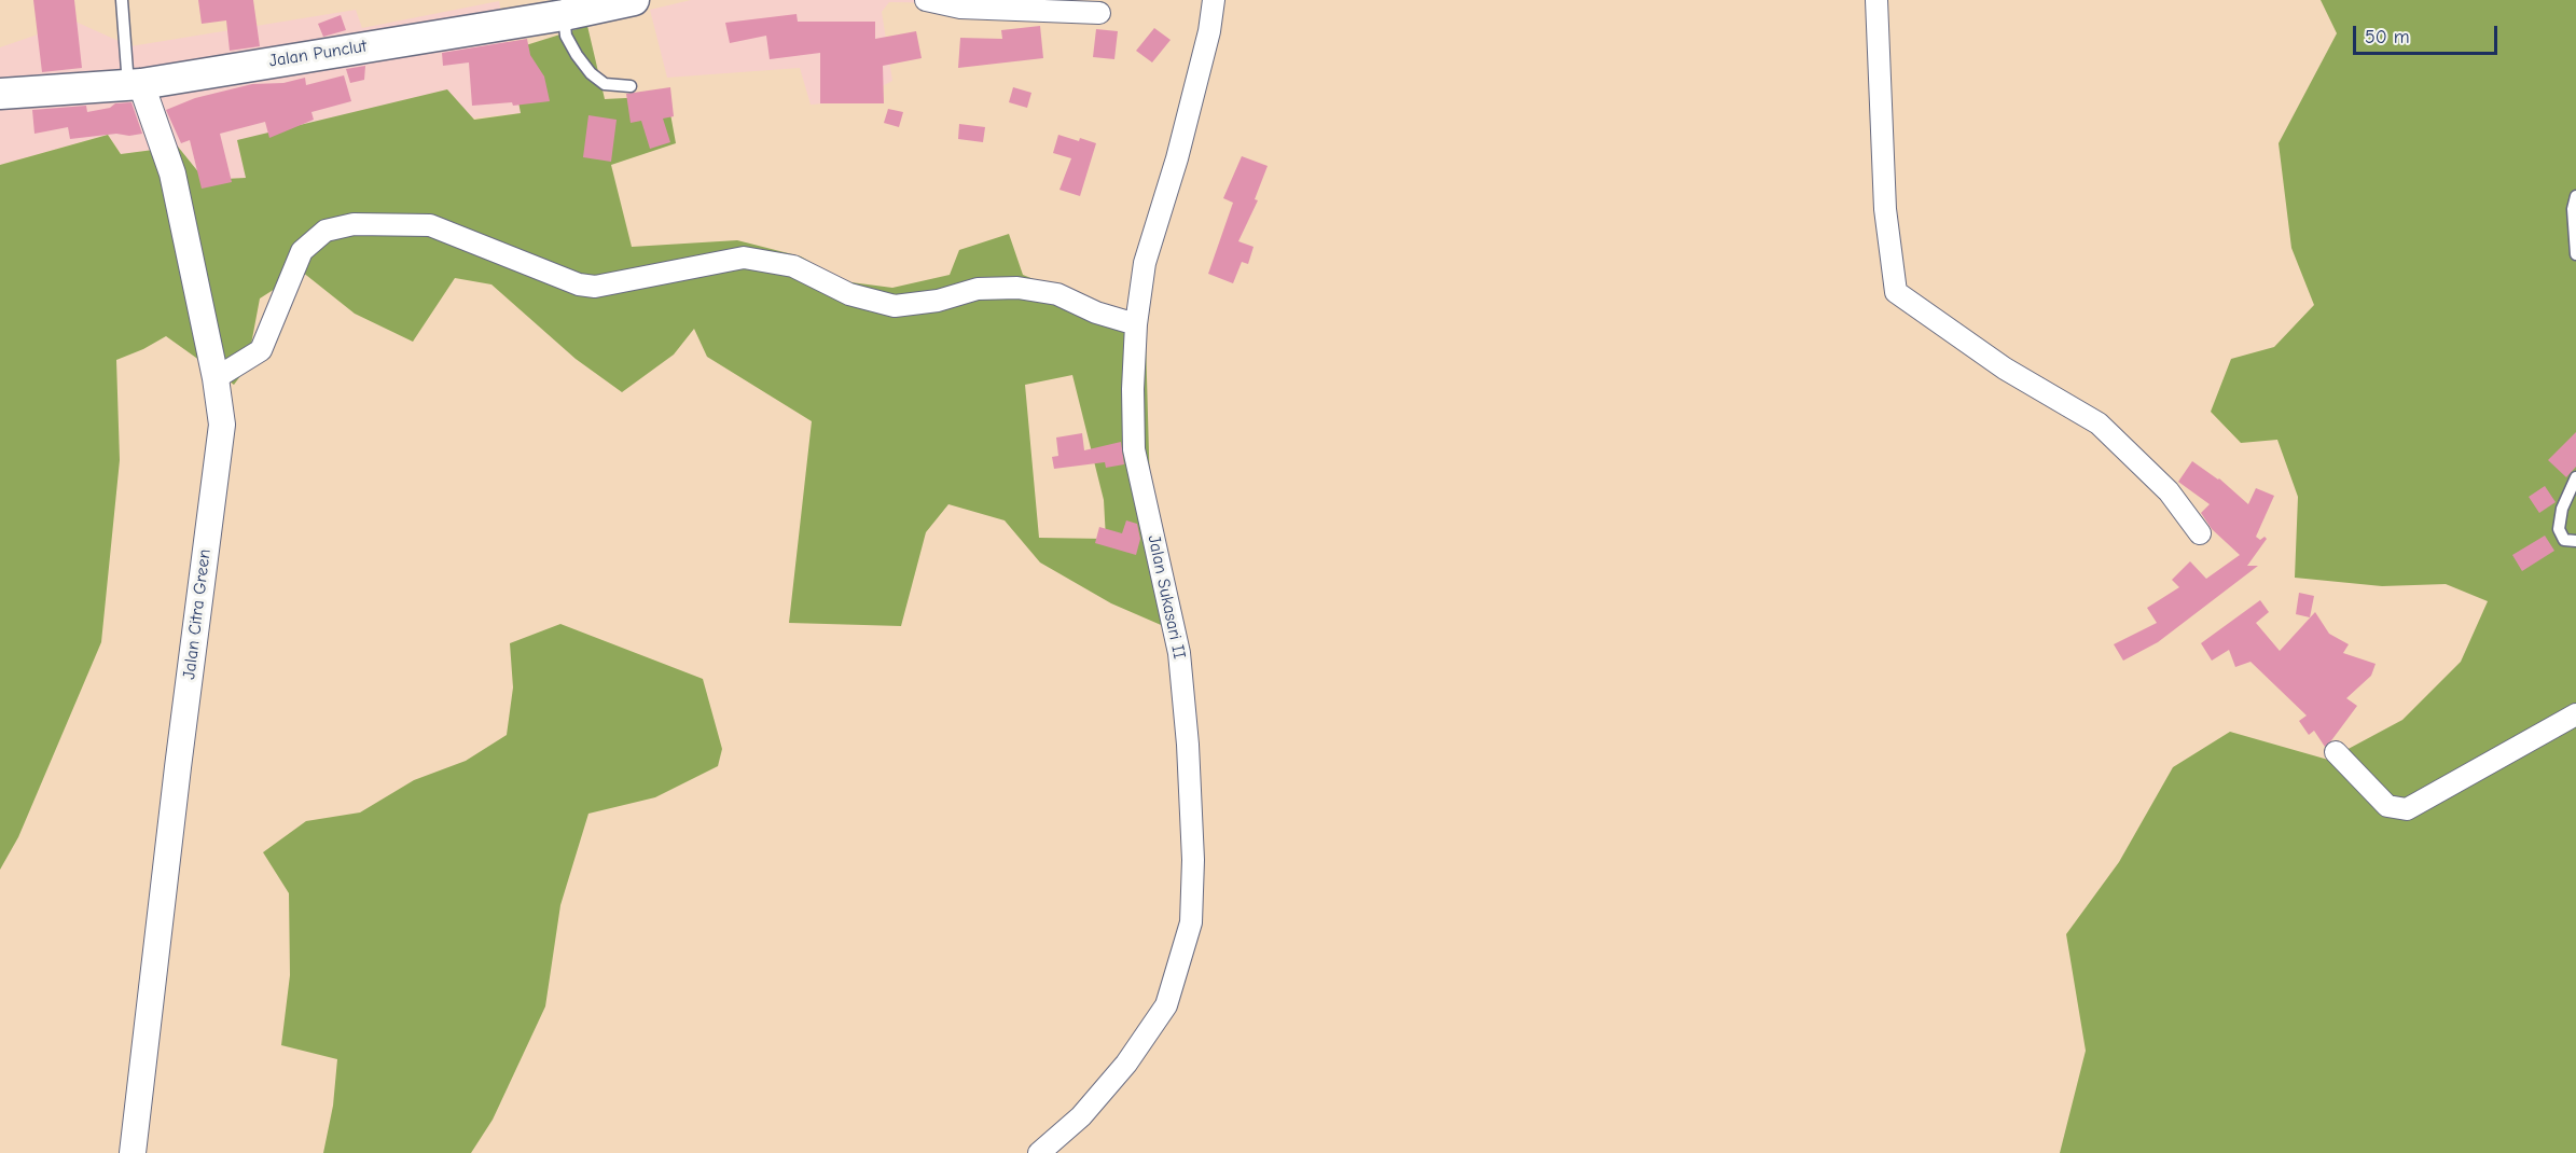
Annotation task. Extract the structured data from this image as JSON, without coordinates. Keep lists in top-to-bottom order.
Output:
{
  "streets": {
    "main road": ["Jalan Punclut"],
    "street": ["Jalan Sukasari II", "Jalan Citra Green"]
  },
  "crossings": [
    ["Jalan Punclut", "Jalan Citra Green"]
  ],
  "scale_bar": "50 m"
}
